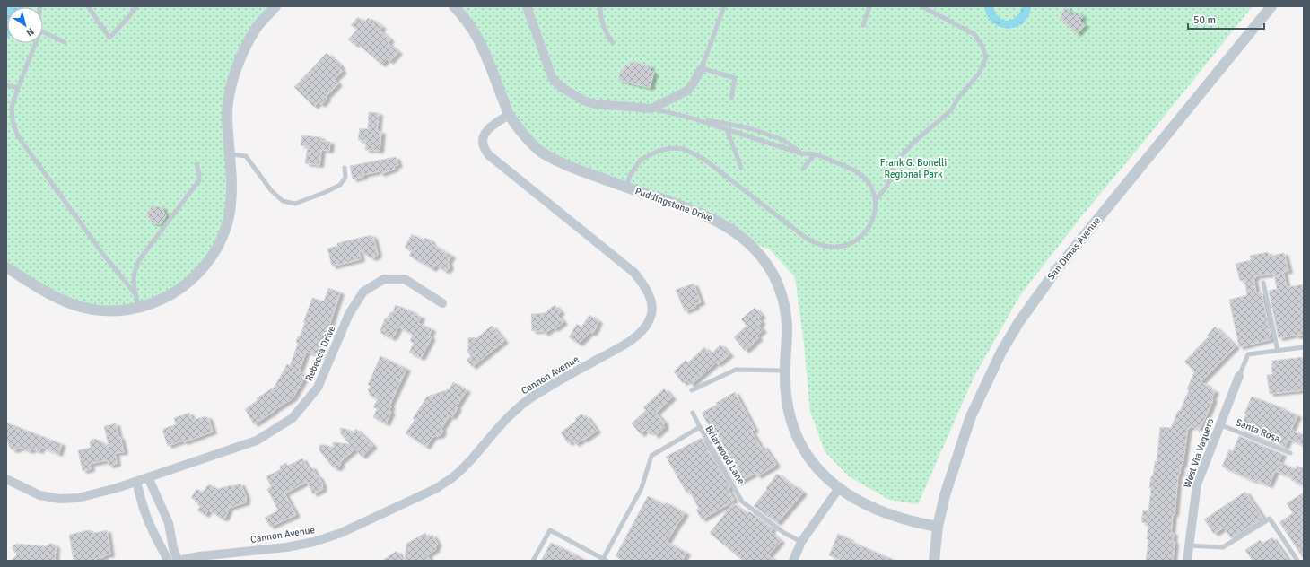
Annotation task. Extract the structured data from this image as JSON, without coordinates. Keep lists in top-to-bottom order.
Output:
{
  "streets": {
    "street": [
      "Puddingstone Drive",
      "San Dimas Avenue",
      "Rebecca Drive",
      "Cannon Avenue",
      "West Via Vaquero"
    ],
    "lane": ["Santa Rosa", "Briarwood Lane"]
  },
  "crossings": [
    ["Puddingstone Drive", "San Dimas Avenue"],
    ["Puddingstone Drive", "Cannon Avenue"],
    ["Santa Rosa", "West Via Vaquero"]
  ],
  "parks": ["Frank G. Bonelli Regional Park"],
  "scale_bar": "50 m",
  "north": "bottom right"
}
